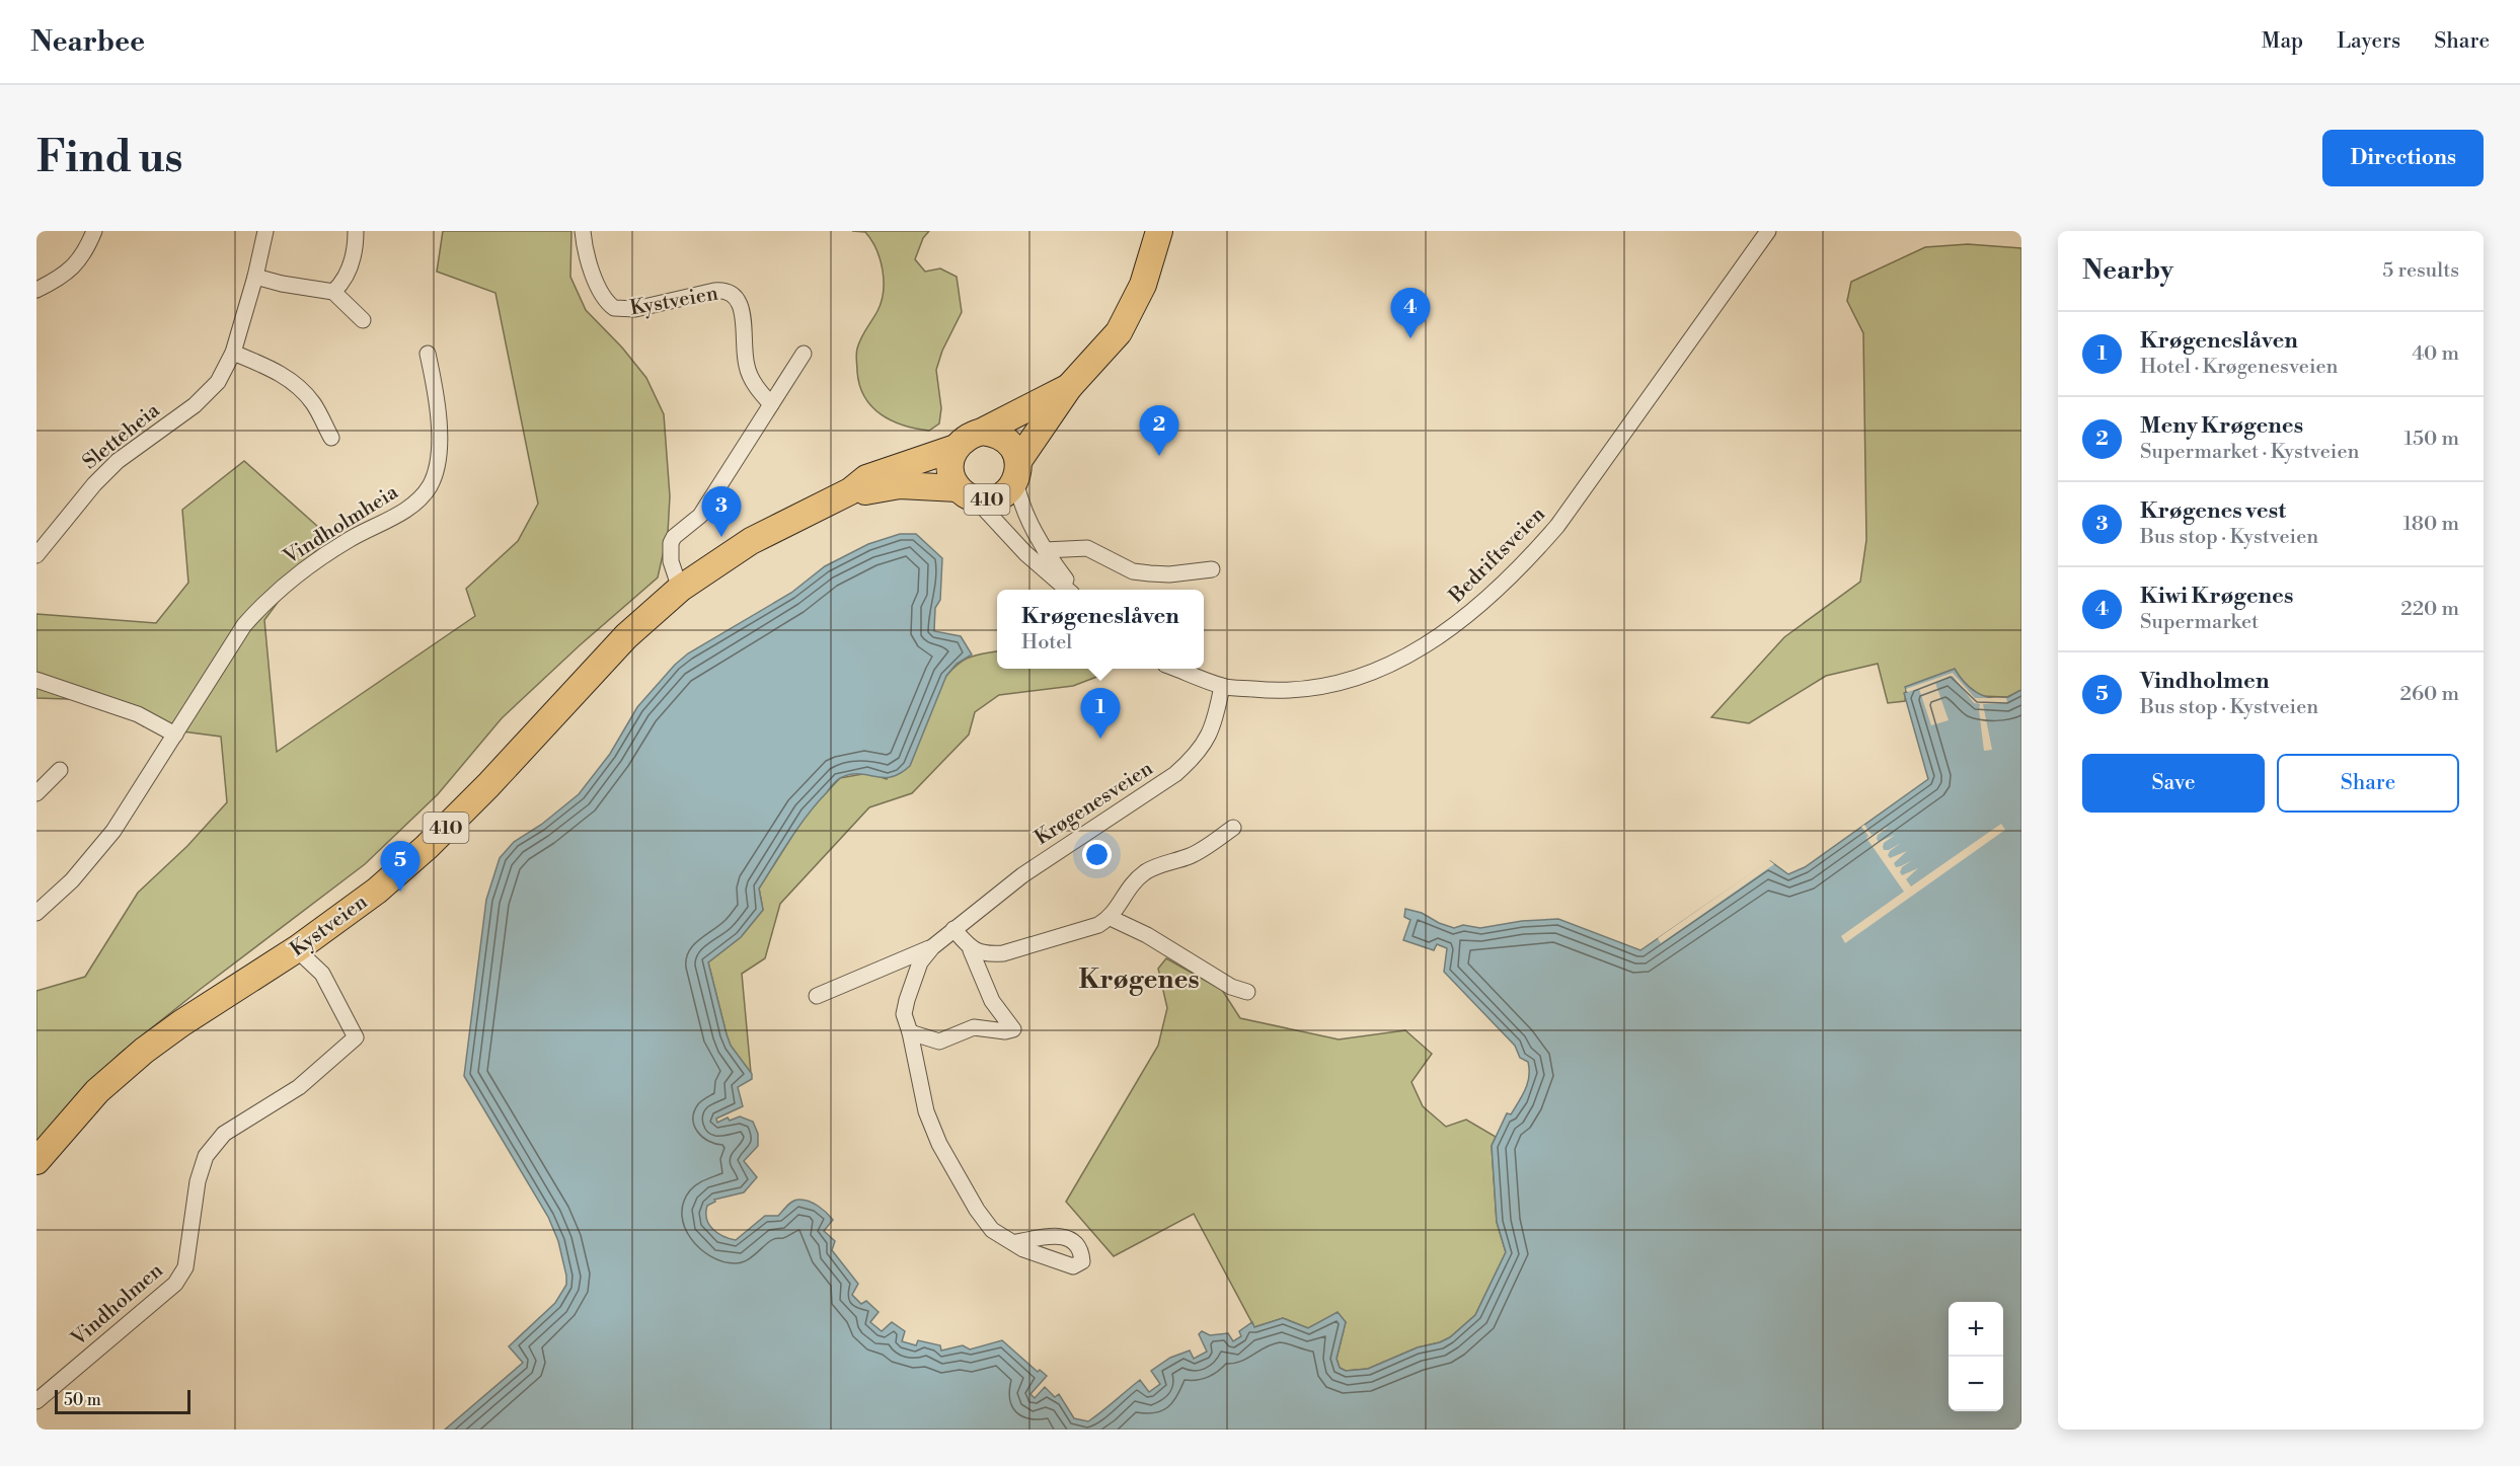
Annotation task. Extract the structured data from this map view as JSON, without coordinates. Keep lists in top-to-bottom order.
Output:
{
  "streets": {
    "main road": ["Kystveien", "410"],
    "street": [
      "Sletteheia",
      "Vindholmheia",
      "Bedriftsveien",
      "Krøgenesveien",
      "Vindholmen"
    ]
  },
  "crossings": [
    ["Kystveien", "410"],
    ["Kystveien", "Vindholmen"],
    ["Bedriftsveien", "Krøgenesveien"]
  ],
  "districts": ["Krøgenes"],
  "scale_bar": "50 m",
  "page": {
    "header": "Nearbee",
    "nav": ["Map", "Layers", "Share"],
    "buttons": [
      "Directions",
      ["Save", "Share"]
    ],
    "title": "Find us",
    "heading": ["Nearby", "5 results"],
    "pins": [
      "4",
      "2",
      "3",
      "1",
      "5"
    ],
    "list": [
      {
        "mark": "1",
        "name": "Krøgeneslåven",
        "note": "Hotel · Krøgenesveien",
        "value": "40 m"
      },
      {
        "mark": "2",
        "name": "Meny Krøgenes",
        "note": "Supermarket · Kystveien",
        "value": "150 m"
      },
      {
        "mark": "3",
        "name": "Krøgenes vest",
        "note": "Bus stop · Kystveien",
        "value": "180 m"
      },
      {
        "mark": "4",
        "name": "Kiwi Krøgenes",
        "note": "Supermarket",
        "value": "220 m"
      },
      {
        "mark": "5",
        "name": "Vindholmen",
        "note": "Bus stop · Kystveien",
        "value": "260 m"
      }
    ],
    "popup": ["Krøgeneslåven", "Hotel"],
    "map_buttons": ["+", "−"],
    "scale": "50 m"
  }
}
